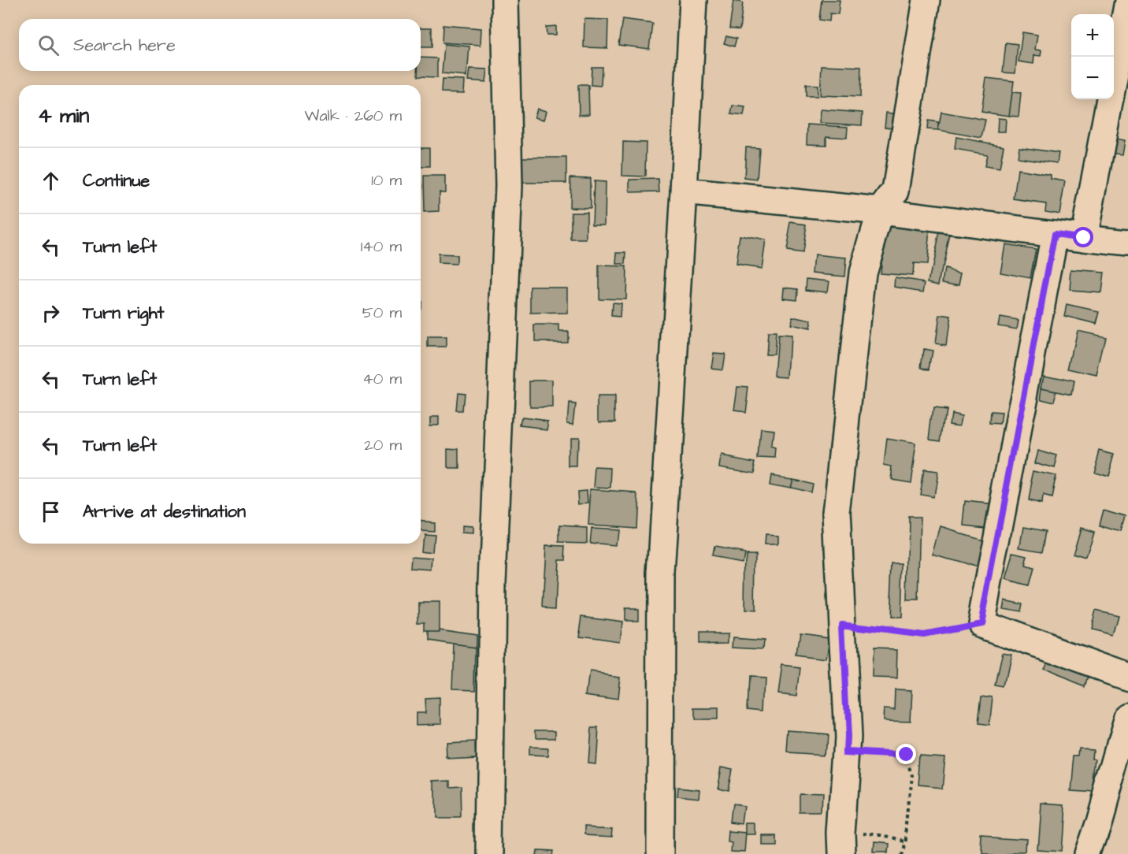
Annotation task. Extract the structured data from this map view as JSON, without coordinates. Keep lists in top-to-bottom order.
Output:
{
  "page": {
    "map_buttons": ["+", "−"],
    "search": "Search here",
    "heading": ["4 min", "Walk · 260 m"],
    "list": [
      ["Continue", "10 m"],
      ["Turn left", "140 m"],
      ["Turn right", "50 m"],
      ["Turn left", "40 m"],
      ["Turn left", "20 m"],
      "Arrive at destination"
    ]
  }
}
